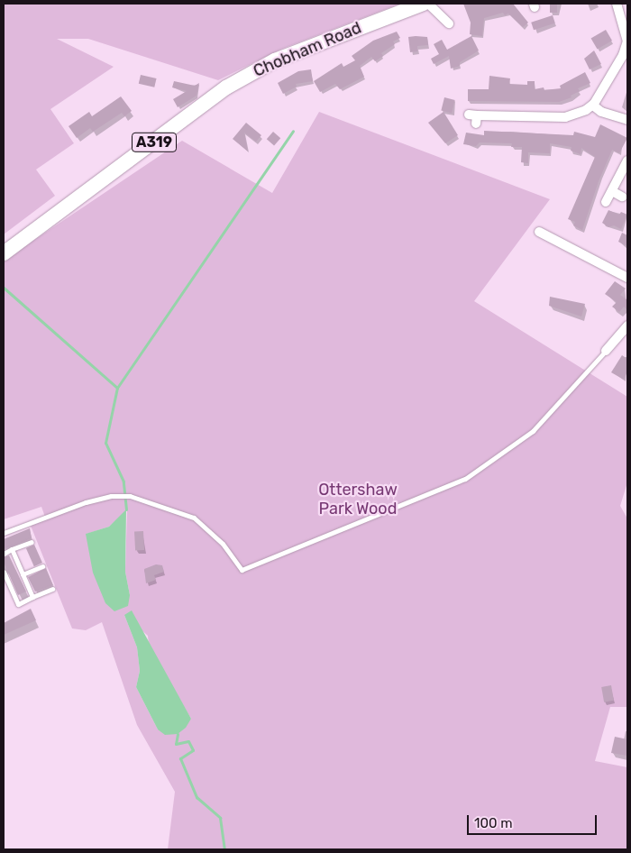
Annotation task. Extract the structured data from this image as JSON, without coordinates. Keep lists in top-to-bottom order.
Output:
{
  "streets": {
    "main road": ["Chobham Road", "A319"]
  },
  "parks": ["Ottershaw Park Wood"],
  "scale_bar": "100 m"
}
